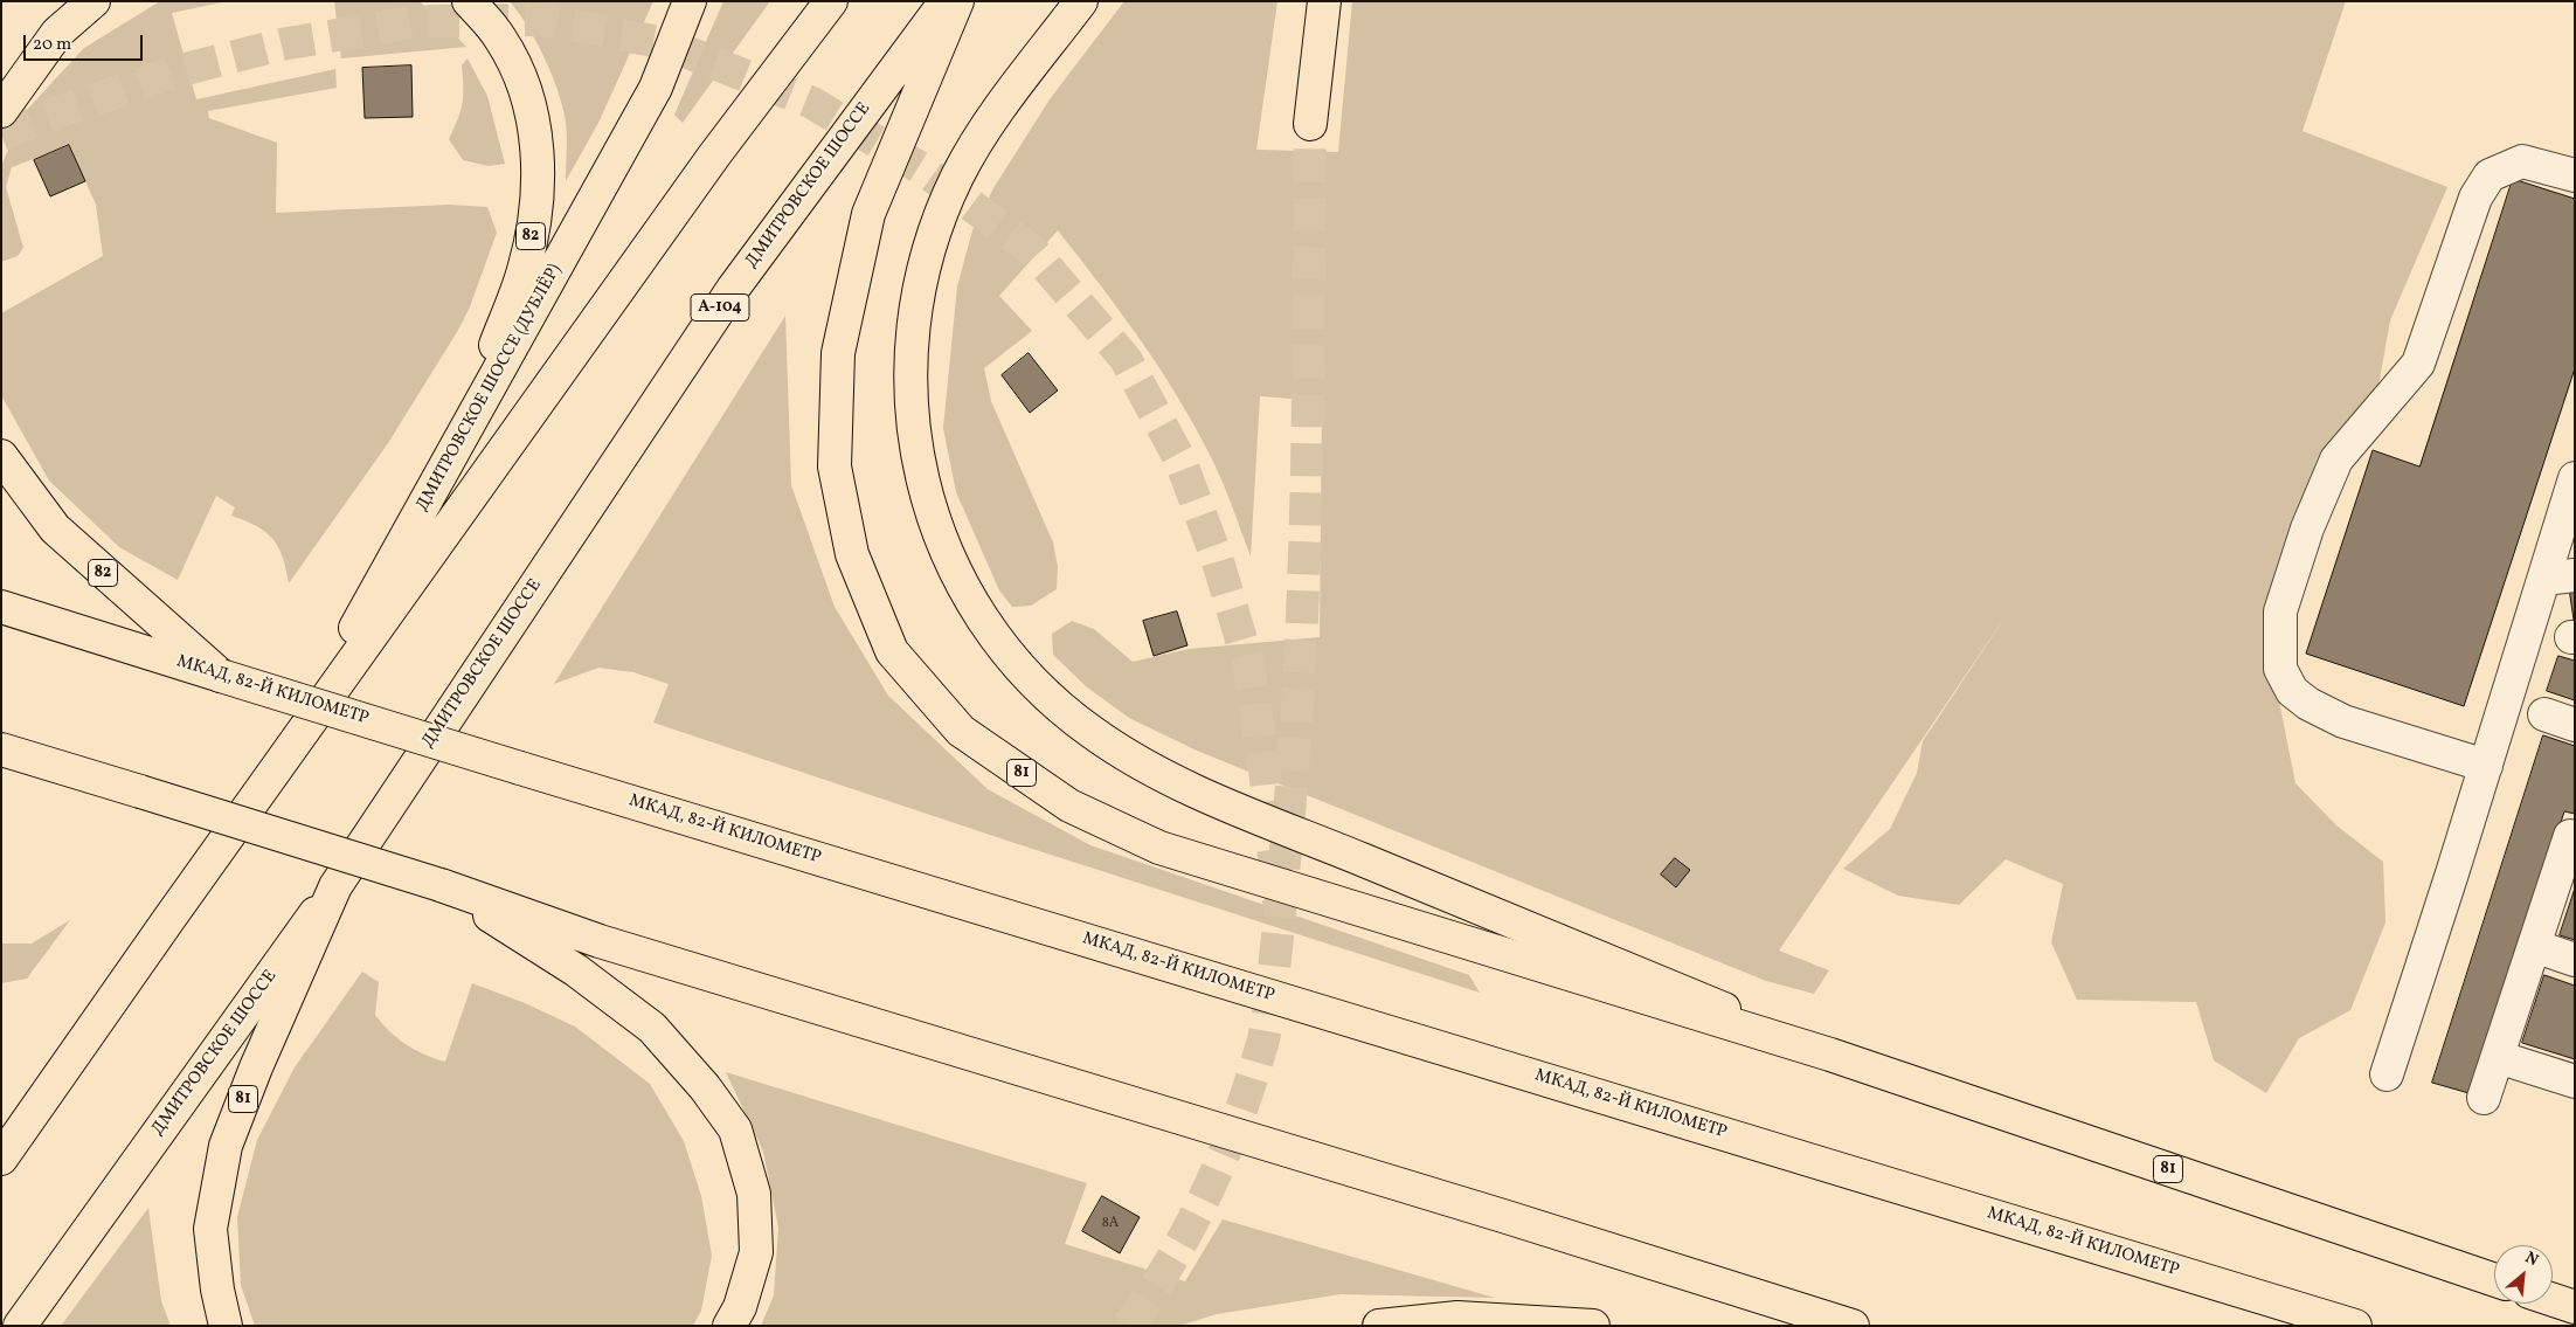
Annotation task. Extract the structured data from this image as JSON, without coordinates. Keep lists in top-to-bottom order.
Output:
{
  "streets": {
    "main road": [
      "ДМИТРОВСКОЕ ШОССЕ",
      "82",
      "А-104",
      "ДМИТРОВСКОЕ ШОССЕ (ДУБЛЁР)",
      "МКАД, 82-Й КИЛОМЕТР",
      "81"
    ]
  },
  "crossings": [
    ["ДМИТРОВСКОЕ ШОССЕ", "81"],
    ["82", "ДМИТРОВСКОЕ ШОССЕ (ДУБЛЁР)"],
    ["82", "МКАД, 82-Й КИЛОМЕТР"]
  ],
  "house_numbers": ["8А"],
  "scale_bar": "20 m",
  "north": "top right"
}
